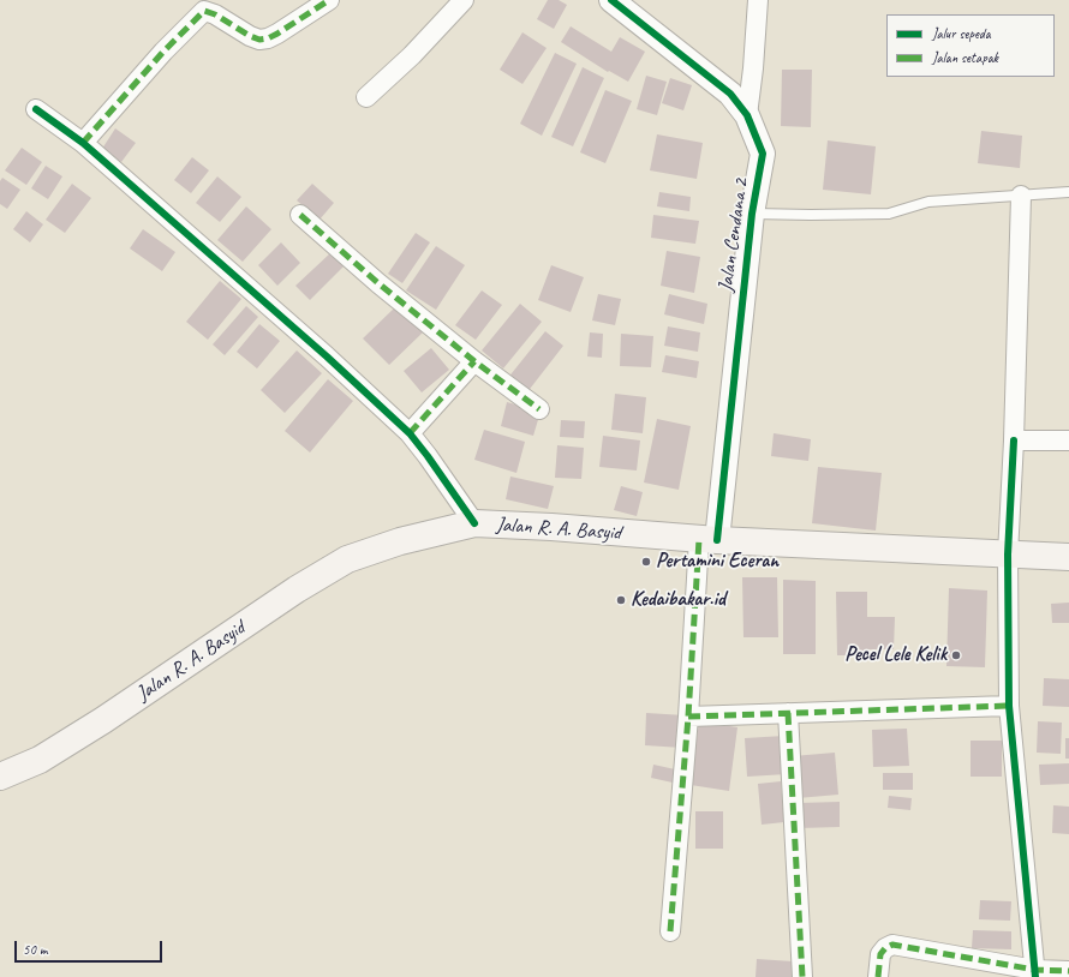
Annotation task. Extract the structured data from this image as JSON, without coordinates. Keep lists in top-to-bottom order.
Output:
{
  "streets": {
    "main road": ["Jalan R. A. Basyid"],
    "street": ["Jalan Cendana 2"]
  },
  "crossings": [
    ["Jalan Cendana 2", "Jalan R. A. Basyid"]
  ],
  "places": ["Pertamini Eceran", "Kedaibakar.id", "Pecel Lele Kelik"],
  "legend": ["Jalur sepeda", "Jalan setapak"],
  "scale_bar": "50 m"
}
